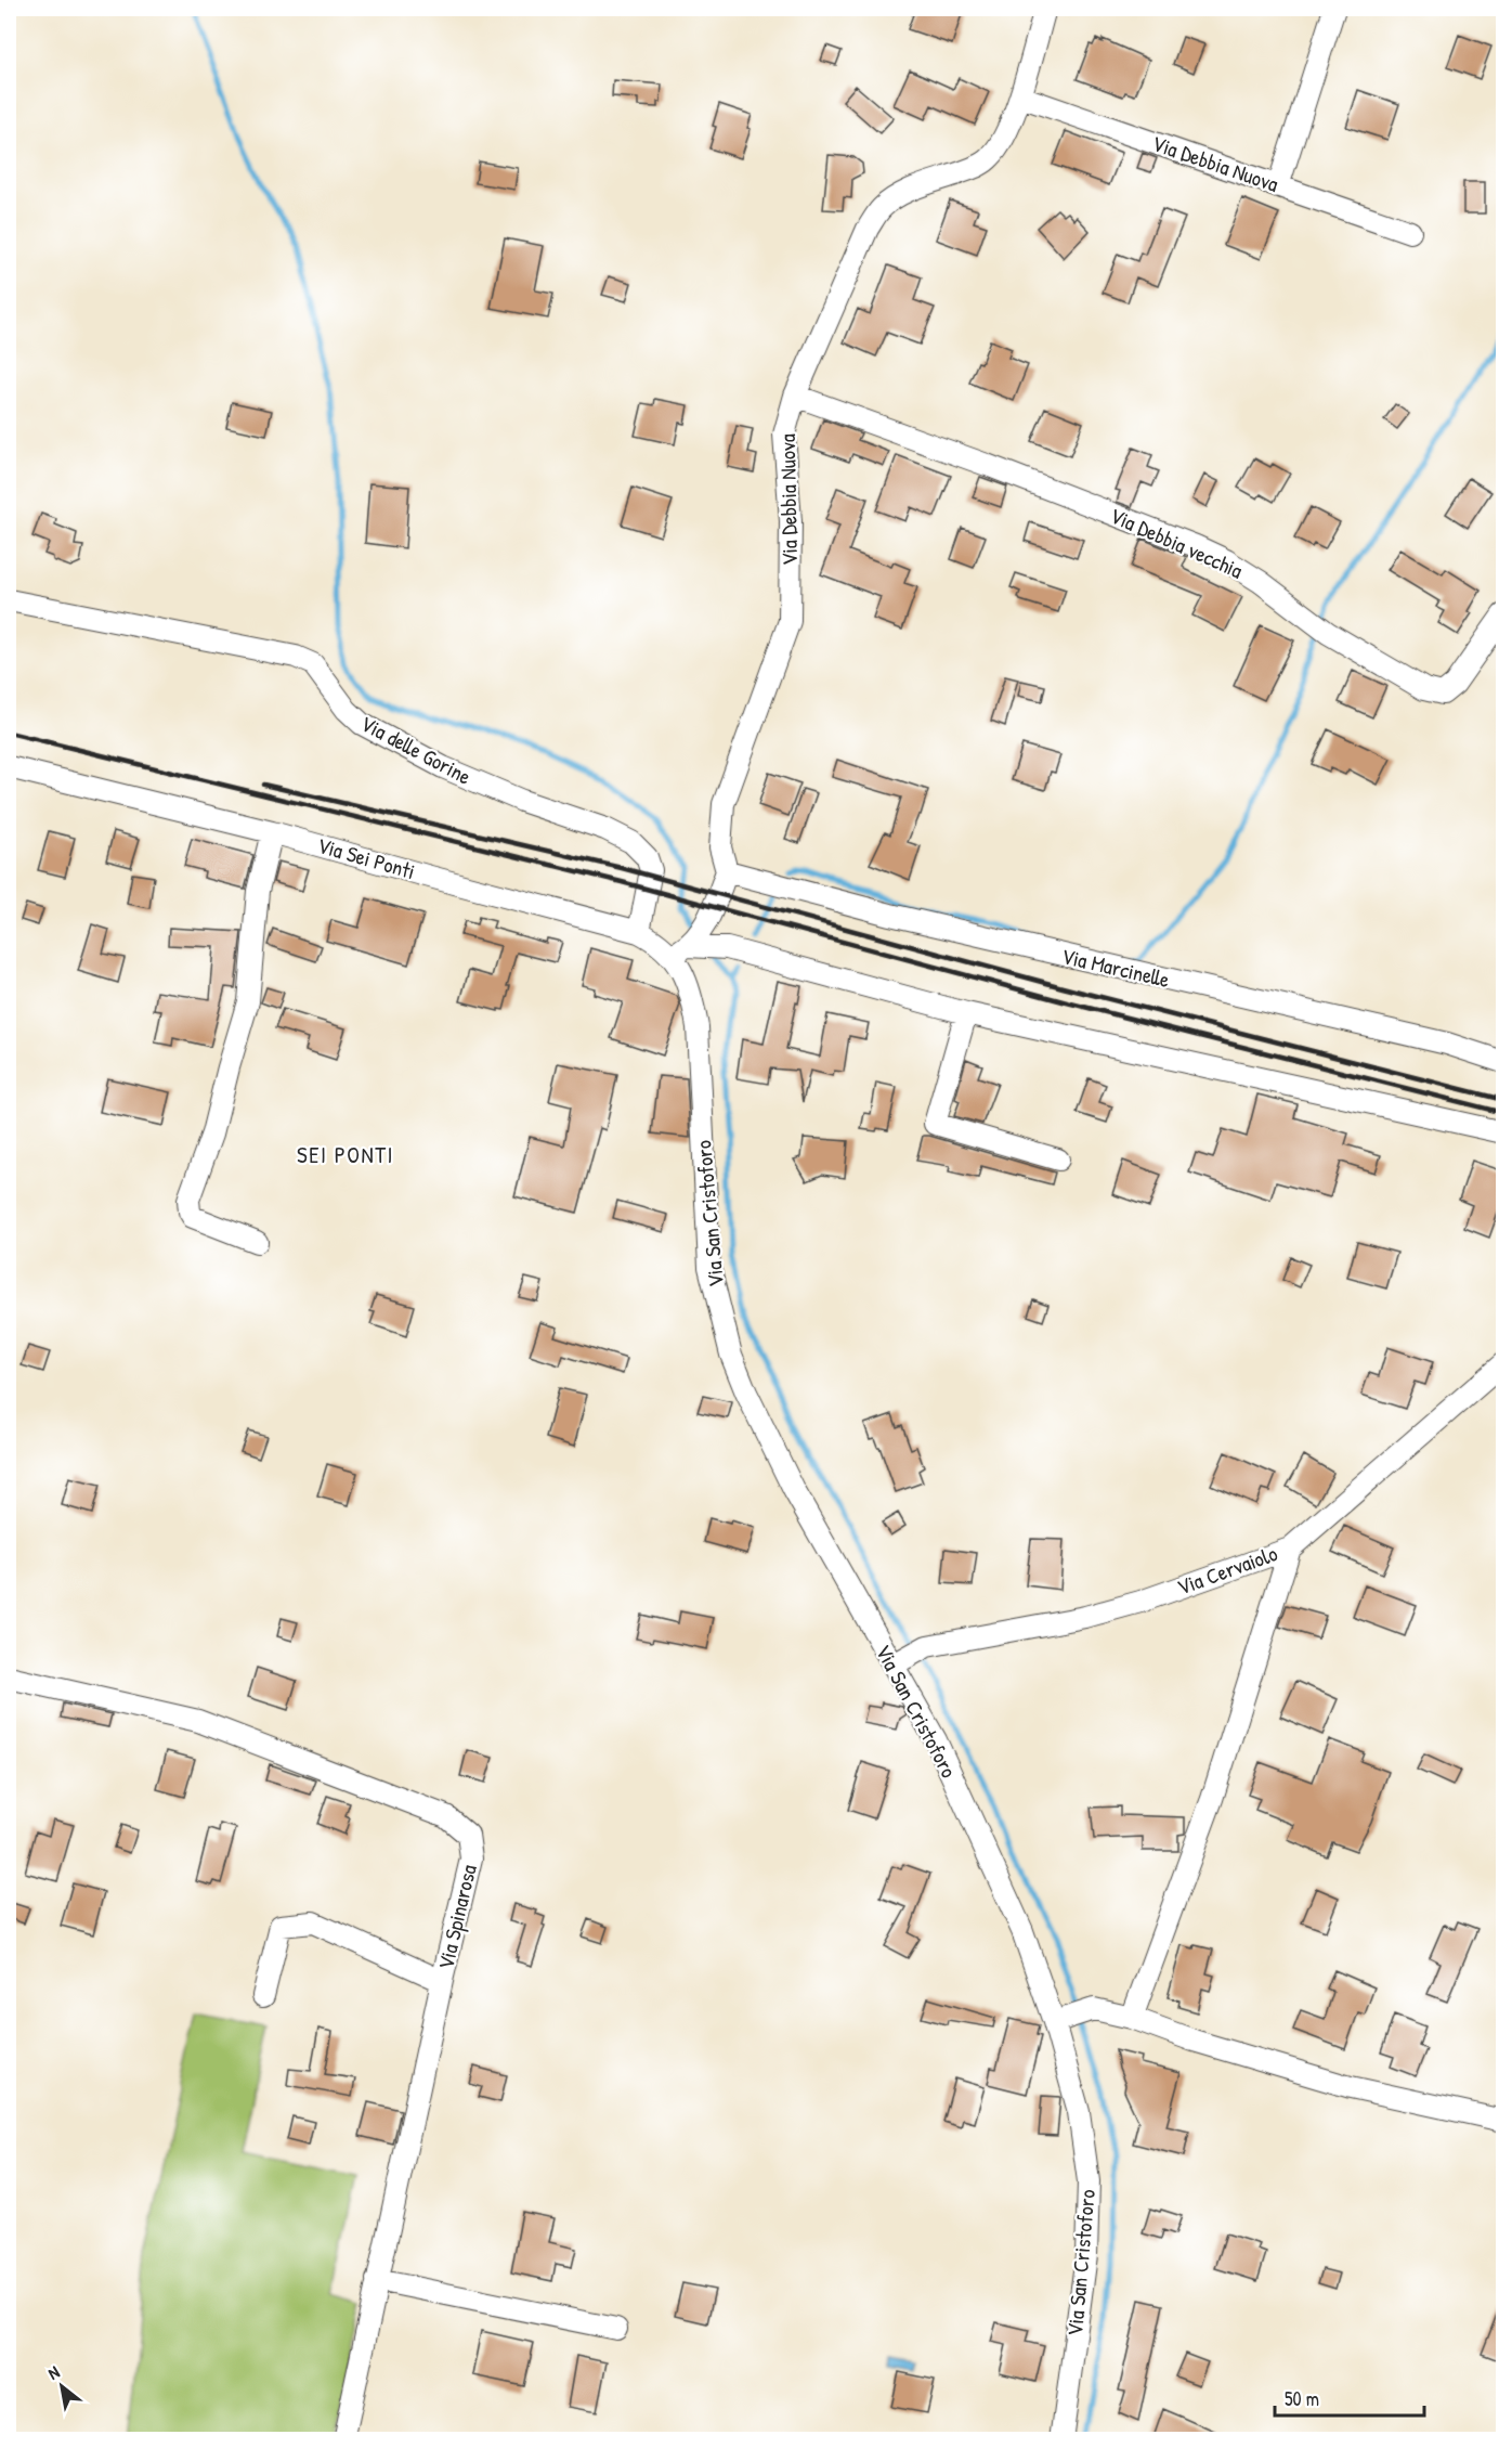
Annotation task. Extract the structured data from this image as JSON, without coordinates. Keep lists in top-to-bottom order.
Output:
{
  "streets": {
    "street": [
      "Via Debbia Nuova",
      "Via Debbia vecchia",
      "Via delle Gorine",
      "Via Sei Ponti",
      "Via Marcinelle",
      "Via San Cristoforo",
      "Via Cervaiolo",
      "Via Spinarosa"
    ]
  },
  "crossings": [
    ["Via Debbia Nuova", "Via Debbia vecchia"],
    ["Via Debbia Nuova", "Via Marcinelle"],
    ["Via delle Gorine", "Via Sei Ponti"],
    ["Via Sei Ponti", "Via San Cristoforo"],
    ["Via San Cristoforo", "Via Cervaiolo"]
  ],
  "districts": ["SEI PONTI"],
  "scale_bar": "50 m",
  "north": "top left"
}
